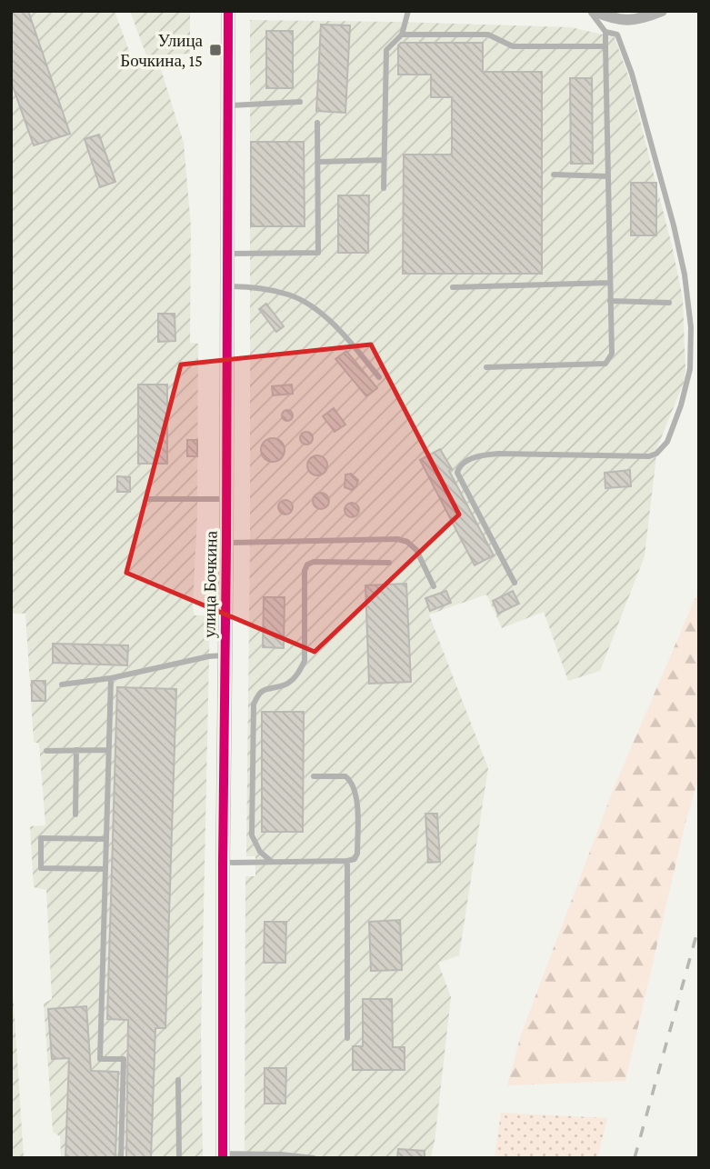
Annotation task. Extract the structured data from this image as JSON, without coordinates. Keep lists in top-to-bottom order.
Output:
{
  "streets": {
    "street": ["улица Бочкина"]
  },
  "places": {
    "transit": ["Улица Бочкина, 15"]
  }
}
